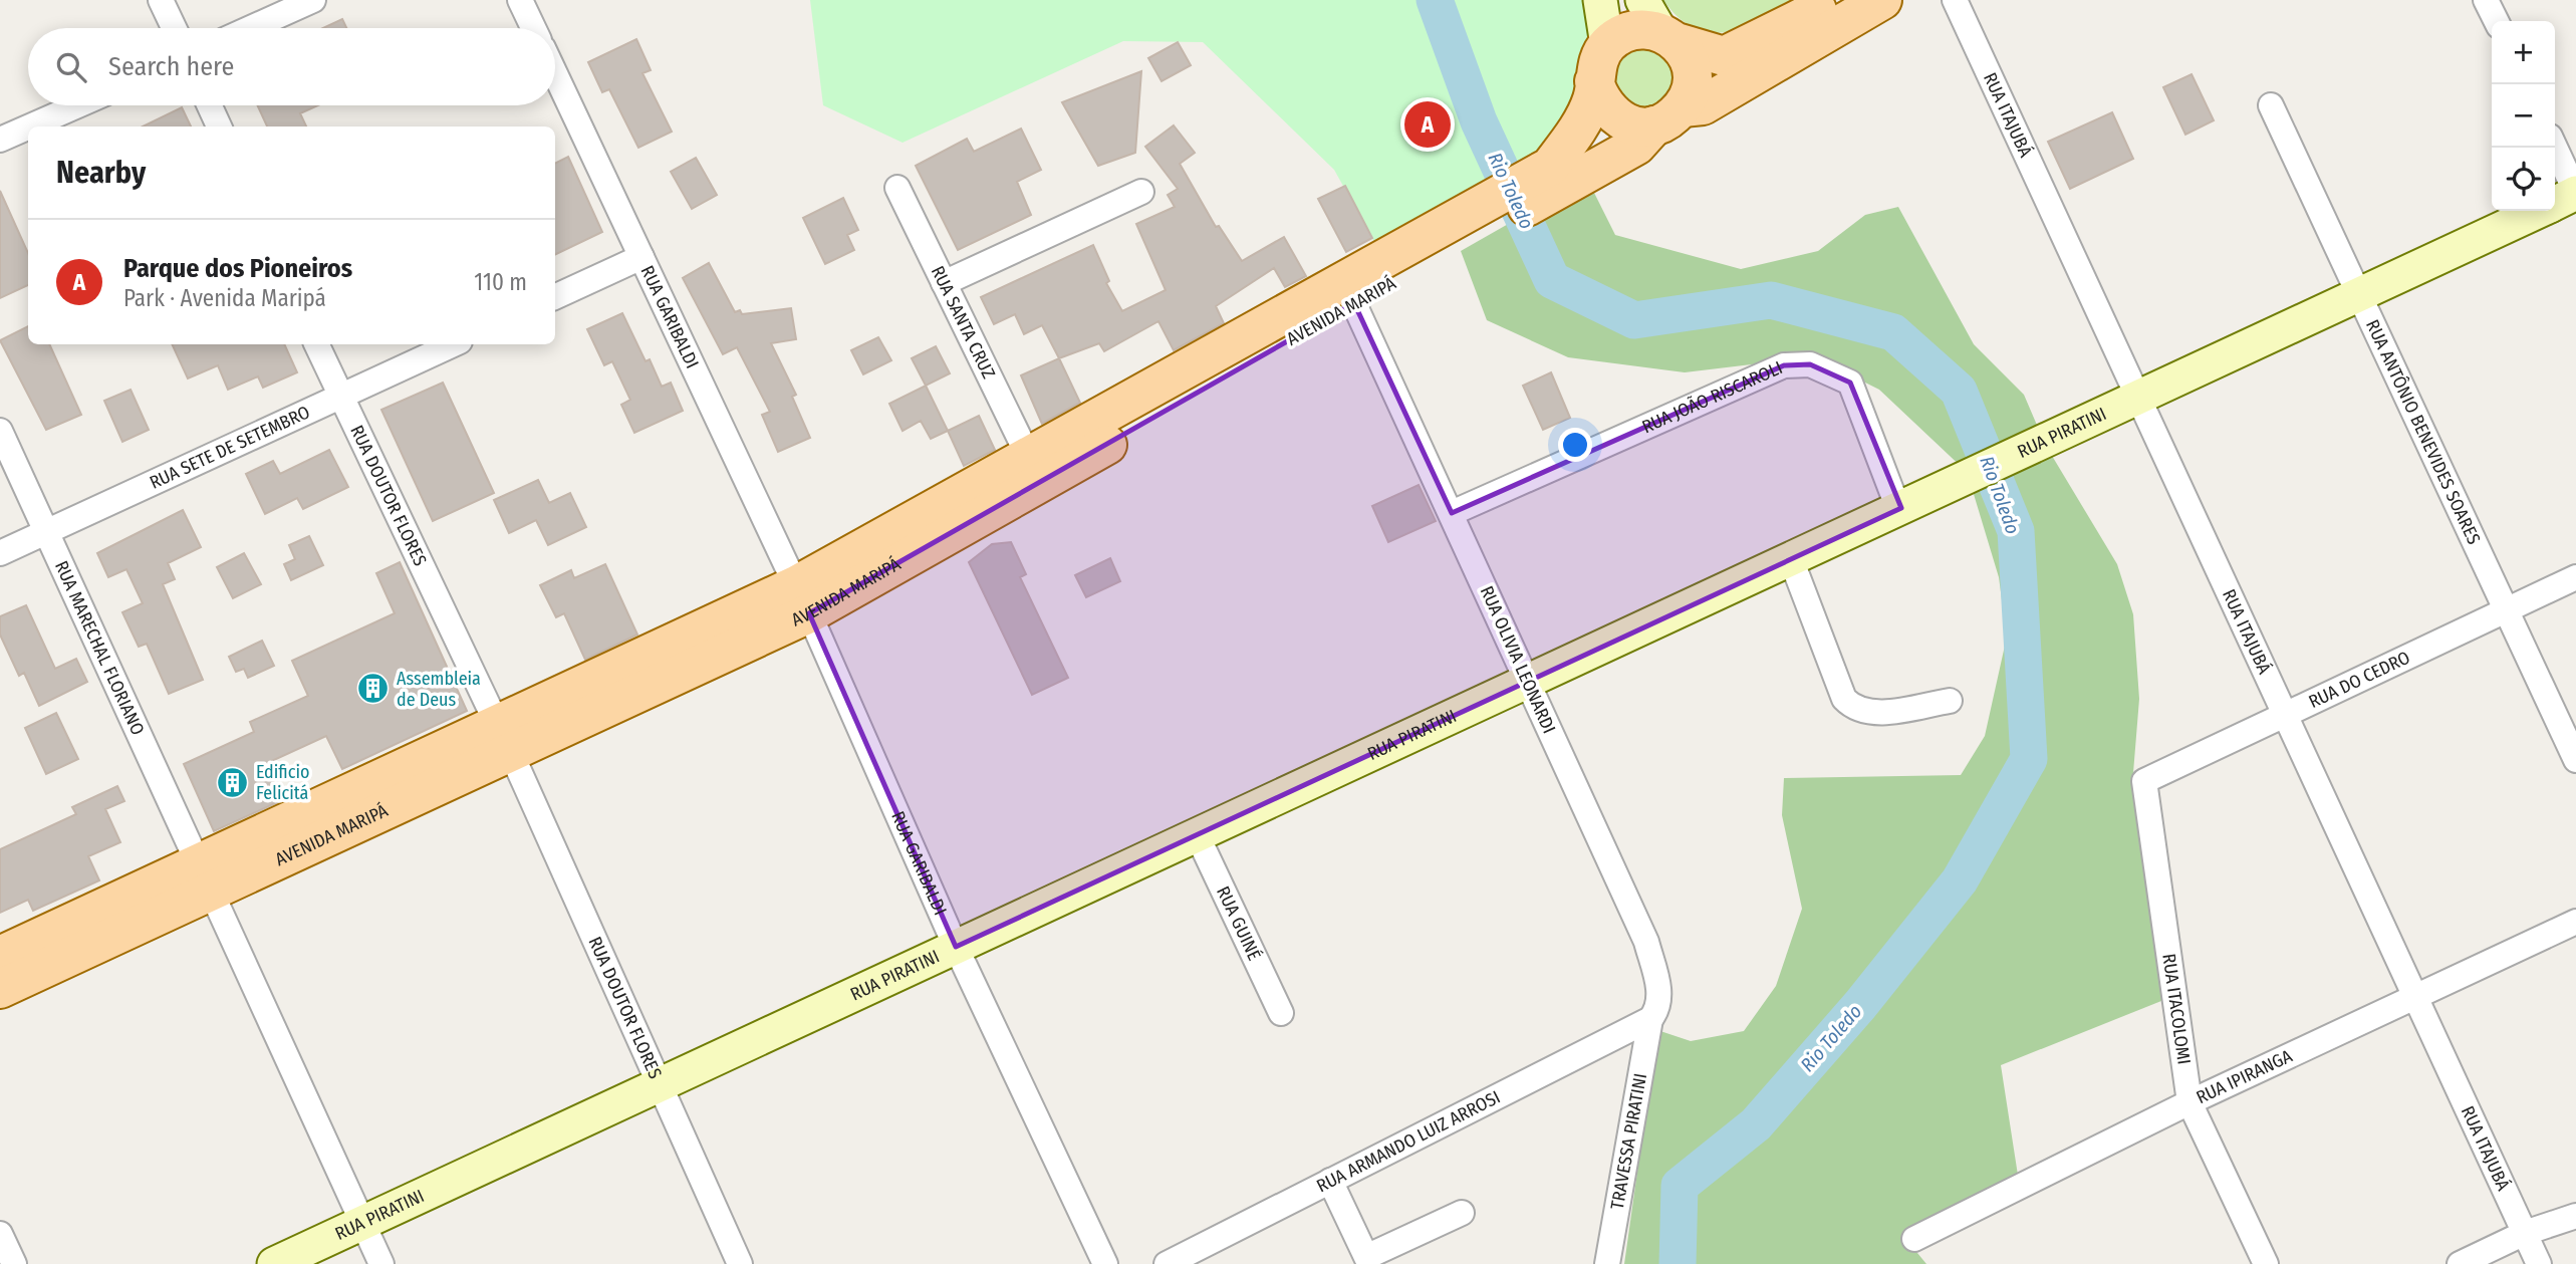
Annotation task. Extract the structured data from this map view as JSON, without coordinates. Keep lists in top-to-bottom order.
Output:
{
  "streets": {
    "main road": ["AVENIDA MARIPÁ"],
    "street": [
      "RUA ITAJUBÁ",
      "RUA GARIBALDI",
      "RUA SANTA CRUZ",
      "RUA JOÃO RISCAROLI",
      "RUA PIRATINI",
      "RUA ANTÔNIO BENEVIDES SOARES",
      "RUA SETE DE SETEMBRO",
      "RUA DOUTOR FLORES",
      "RUA MARECHAL FLORIANO",
      "RUA OLIVIA LEONARDI",
      "RUA DO CEDRO",
      "RUA GUINÉ",
      "RUA ITACOLOMI",
      "RUA IPIRANGA",
      "RUA ARMANDO LUIZ ARROSI",
      "TRAVESSA PIRATINI"
    ]
  },
  "crossings": [
    ["RUA ITAJUBÁ", "RUA PIRATINI"],
    ["RUA ITAJUBÁ", "RUA DO CEDRO"],
    ["RUA ITAJUBÁ", "RUA IPIRANGA"],
    ["AVENIDA MARIPÁ", "RUA GARIBALDI"],
    ["AVENIDA MARIPÁ", "RUA SANTA CRUZ"],
    ["AVENIDA MARIPÁ", "RUA DOUTOR FLORES"],
    ["AVENIDA MARIPÁ", "RUA MARECHAL FLORIANO"],
    ["AVENIDA MARIPÁ", "RUA OLIVIA LEONARDI"],
    ["RUA GARIBALDI", "RUA PIRATINI"],
    ["RUA JOÃO RISCAROLI", "RUA PIRATINI"],
    ["RUA JOÃO RISCAROLI", "RUA OLIVIA LEONARDI"],
    ["RUA PIRATINI", "RUA ANTÔNIO BENEVIDES SOARES"],
    ["RUA PIRATINI", "RUA DOUTOR FLORES"],
    ["RUA PIRATINI", "RUA MARECHAL FLORIANO"],
    ["RUA PIRATINI", "RUA OLIVIA LEONARDI"],
    ["RUA PIRATINI", "RUA GUINÉ"],
    ["RUA ANTÔNIO BENEVIDES SOARES", "RUA DO CEDRO"],
    ["RUA SETE DE SETEMBRO", "RUA DOUTOR FLORES"],
    ["RUA SETE DE SETEMBRO", "RUA MARECHAL FLORIANO"],
    ["RUA OLIVIA LEONARDI", "RUA ARMANDO LUIZ ARROSI"],
    ["RUA OLIVIA LEONARDI", "TRAVESSA PIRATINI"],
    ["RUA DO CEDRO", "RUA ITACOLOMI"],
    ["RUA ITACOLOMI", "RUA IPIRANGA"],
    ["RUA ARMANDO LUIZ ARROSI", "TRAVESSA PIRATINI"]
  ],
  "water": ["Rio Toledo"],
  "places": {
    "building": ["Assembleia de Deus", "Edificio Felicitá"]
  },
  "page": {
    "map_buttons": ["+", "−"],
    "search": "Search here",
    "pins": "A",
    "heading": "Nearby",
    "list": [
      {
        "mark": "A",
        "name": "Parque dos Pioneiros",
        "note": "Park · Avenida Maripá",
        "value": "110 m"
      }
    ]
  }
}
